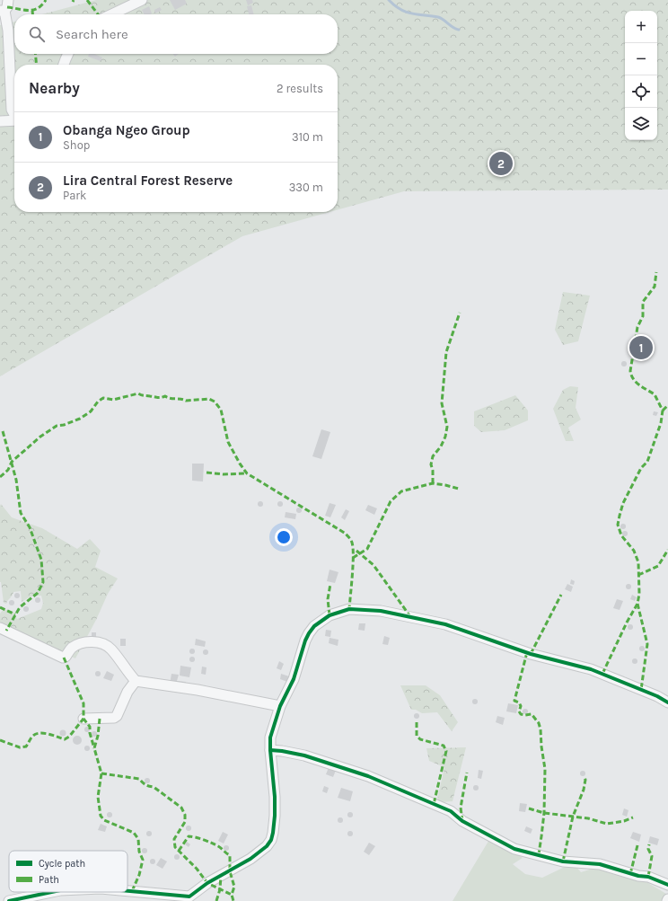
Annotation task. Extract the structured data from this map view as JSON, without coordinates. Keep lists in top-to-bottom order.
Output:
{
  "legend": ["Cycle path", "Path"],
  "page": {
    "map_buttons": ["+", "−"],
    "search": "Search here",
    "heading": ["Nearby", "2 results"],
    "list": [
      {
        "mark": "1",
        "name": "Obanga Ngeo Group",
        "note": "Shop",
        "value": "310 m"
      },
      {
        "mark": "2",
        "name": "Lira Central Forest Reserve",
        "note": "Park",
        "value": "330 m"
      }
    ],
    "pins": ["2", "1"]
  }
}
